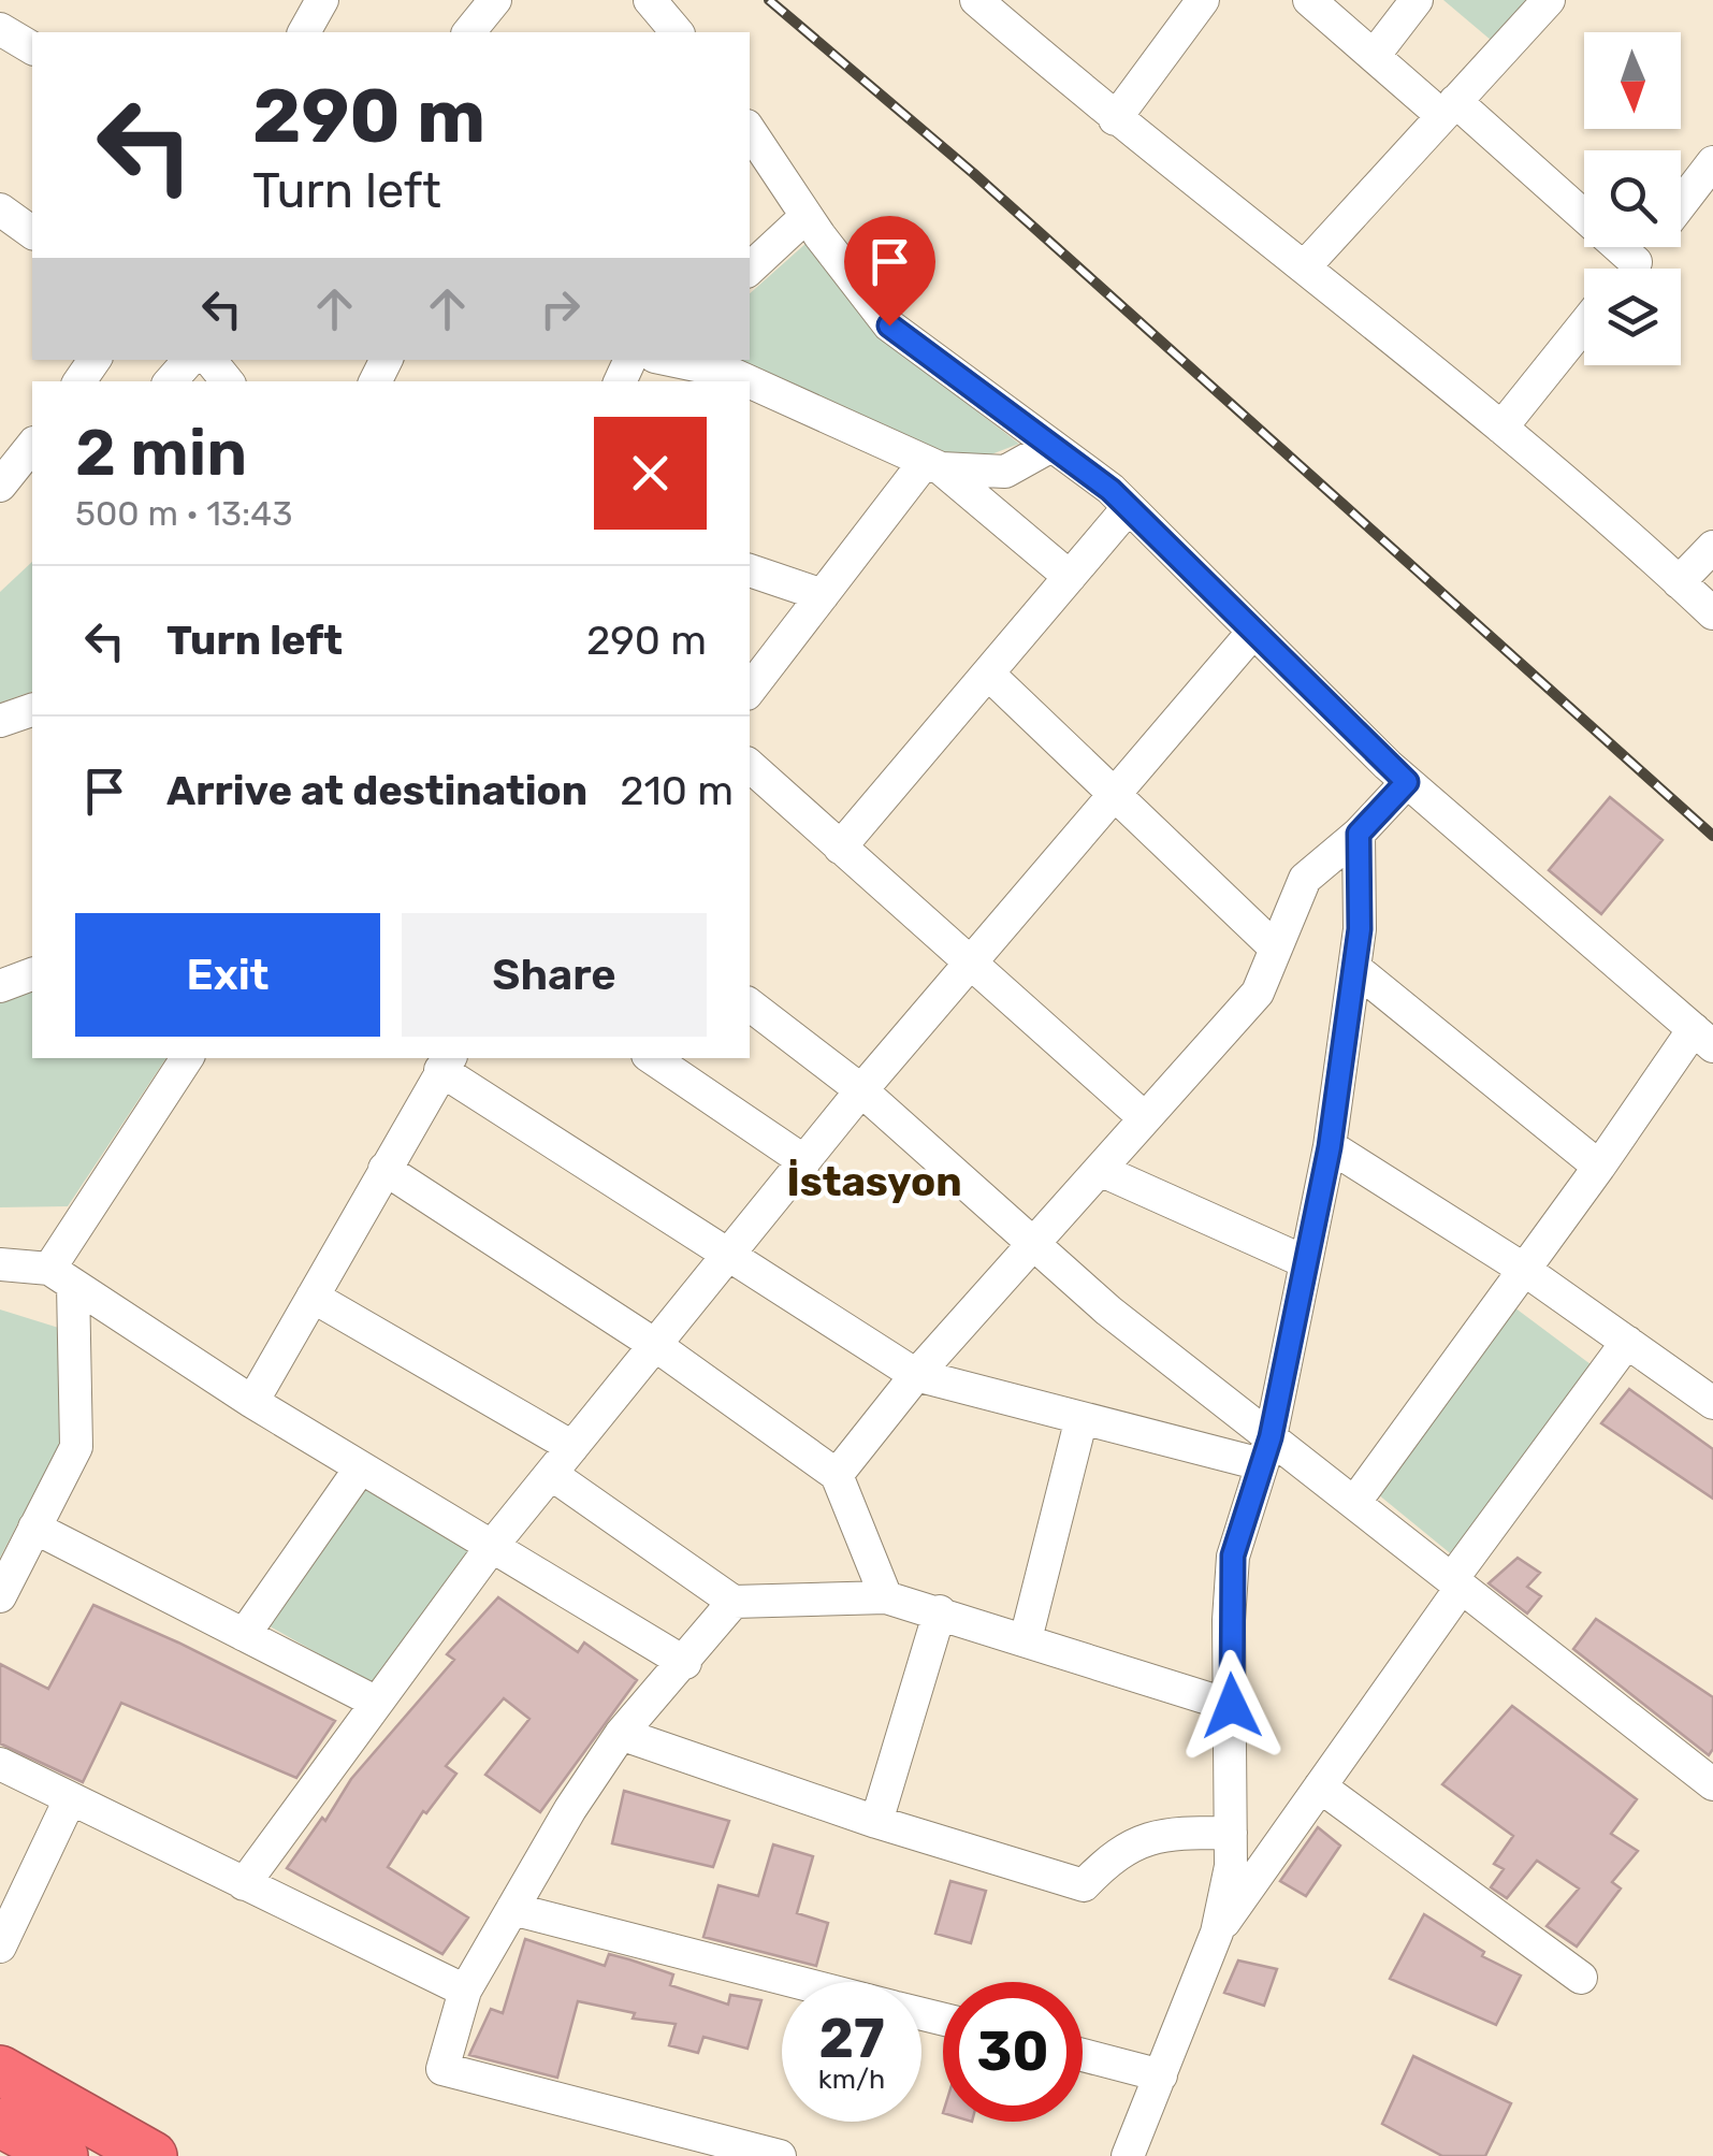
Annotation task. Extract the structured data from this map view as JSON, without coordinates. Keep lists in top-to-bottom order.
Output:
{
  "districts": ["İstasyon"],
  "north": "bottom",
  "page": {
    "turn": ["290 m", "Turn left"],
    "heading": ["2 min", "500 m · 13:43"],
    "list": [
      {
        "name": "Turn left",
        "value": "290 m"
      },
      {
        "name": "Arrive at destination",
        "value": "210 m"
      }
    ],
    "buttons": ["Exit", "Share"],
    "speed": "27 km/h",
    "limit": "30"
  }
}
